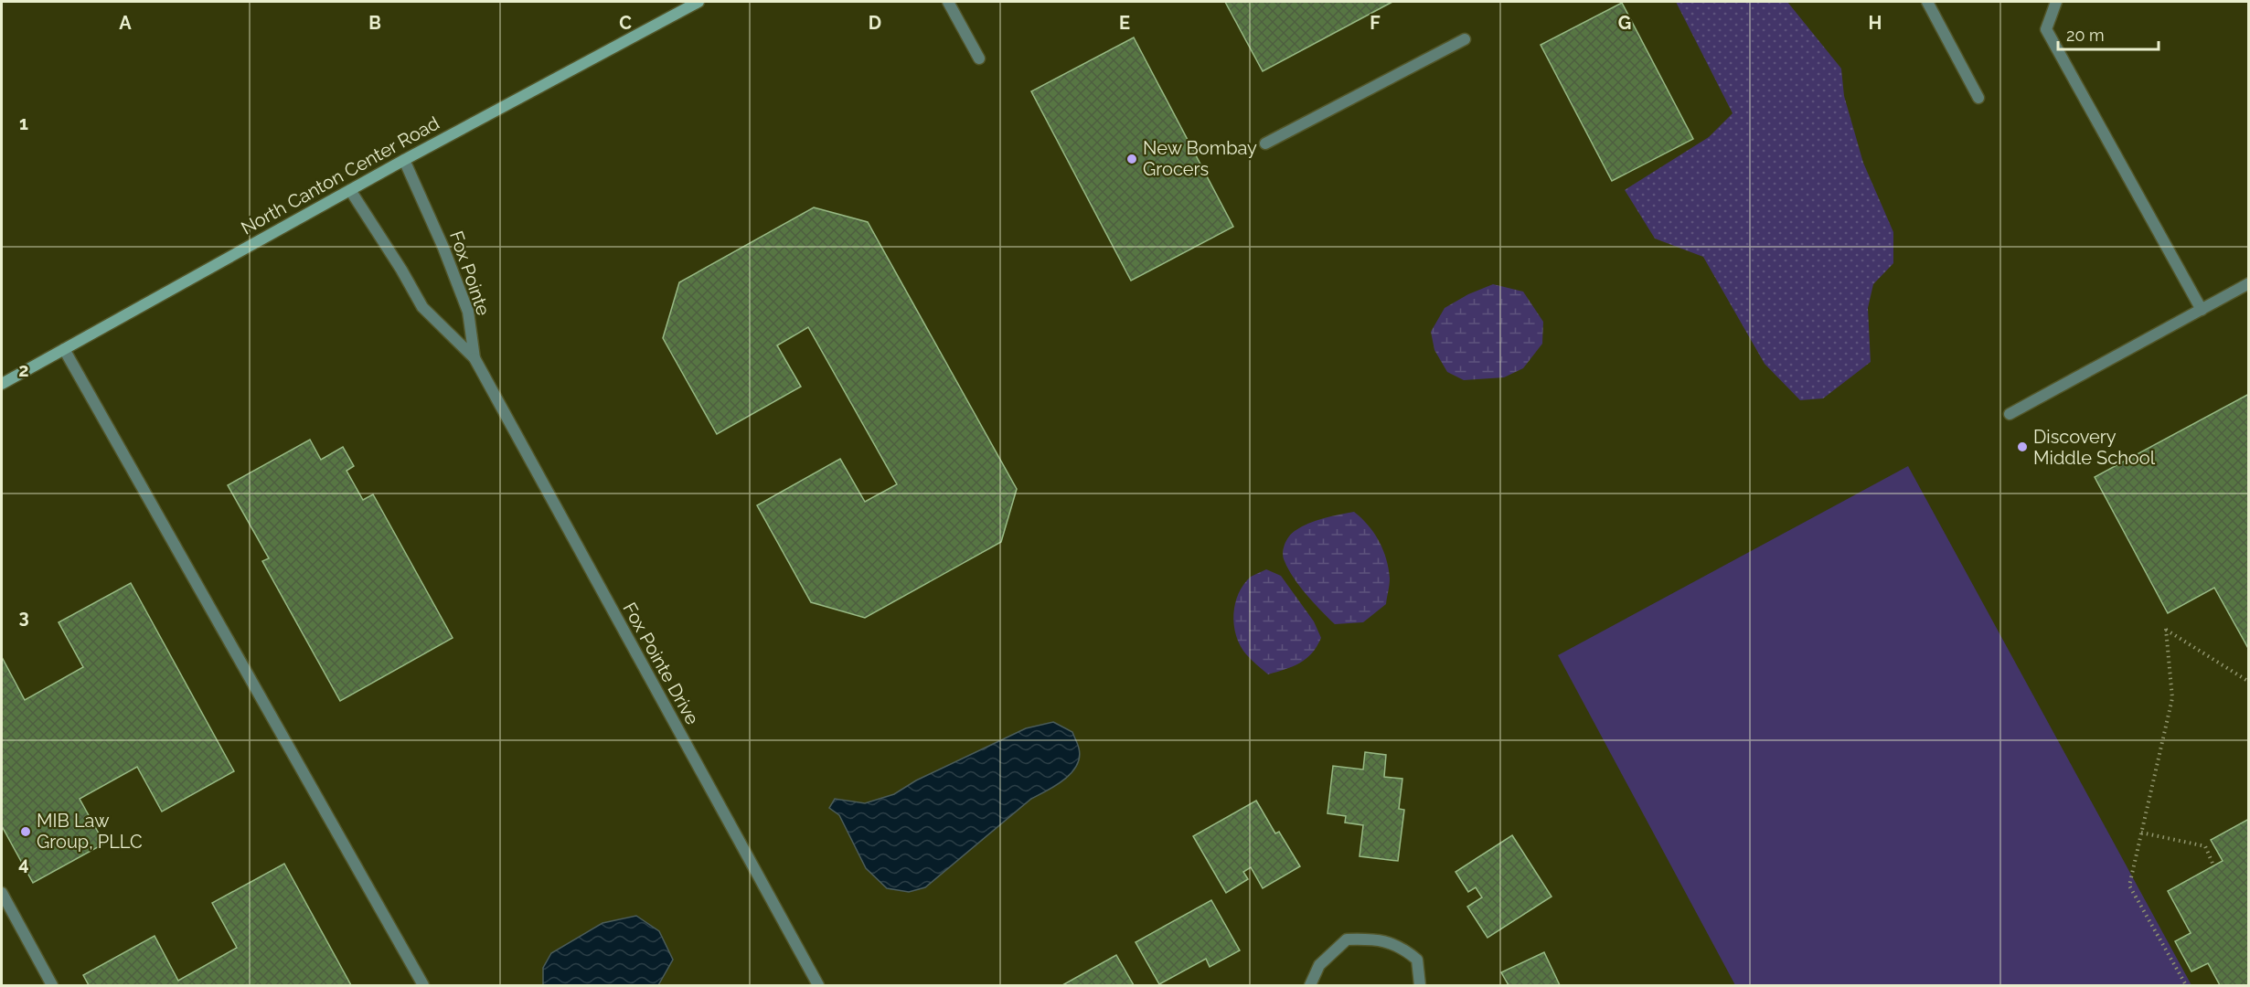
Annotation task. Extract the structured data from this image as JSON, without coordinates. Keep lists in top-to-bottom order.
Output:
{
  "streets": {
    "main road": ["North Canton Center Road"],
    "street": ["Fox Pointe", "Fox Pointe Drive"]
  },
  "crossings": [
    ["North Canton Center Road", "Fox Pointe"],
    ["Fox Pointe", "Fox Pointe Drive"]
  ],
  "places": ["New Bombay Grocers", "Discovery Middle School", "MIB Law Group, PLLC"],
  "scale_bar": "20 m",
  "grid": {
    "columns": [
      "A",
      "B",
      "C",
      "D",
      "E",
      "F",
      "G",
      "H"
    ],
    "rows": [
      "1",
      "2",
      "3",
      "4"
    ]
  }
}
